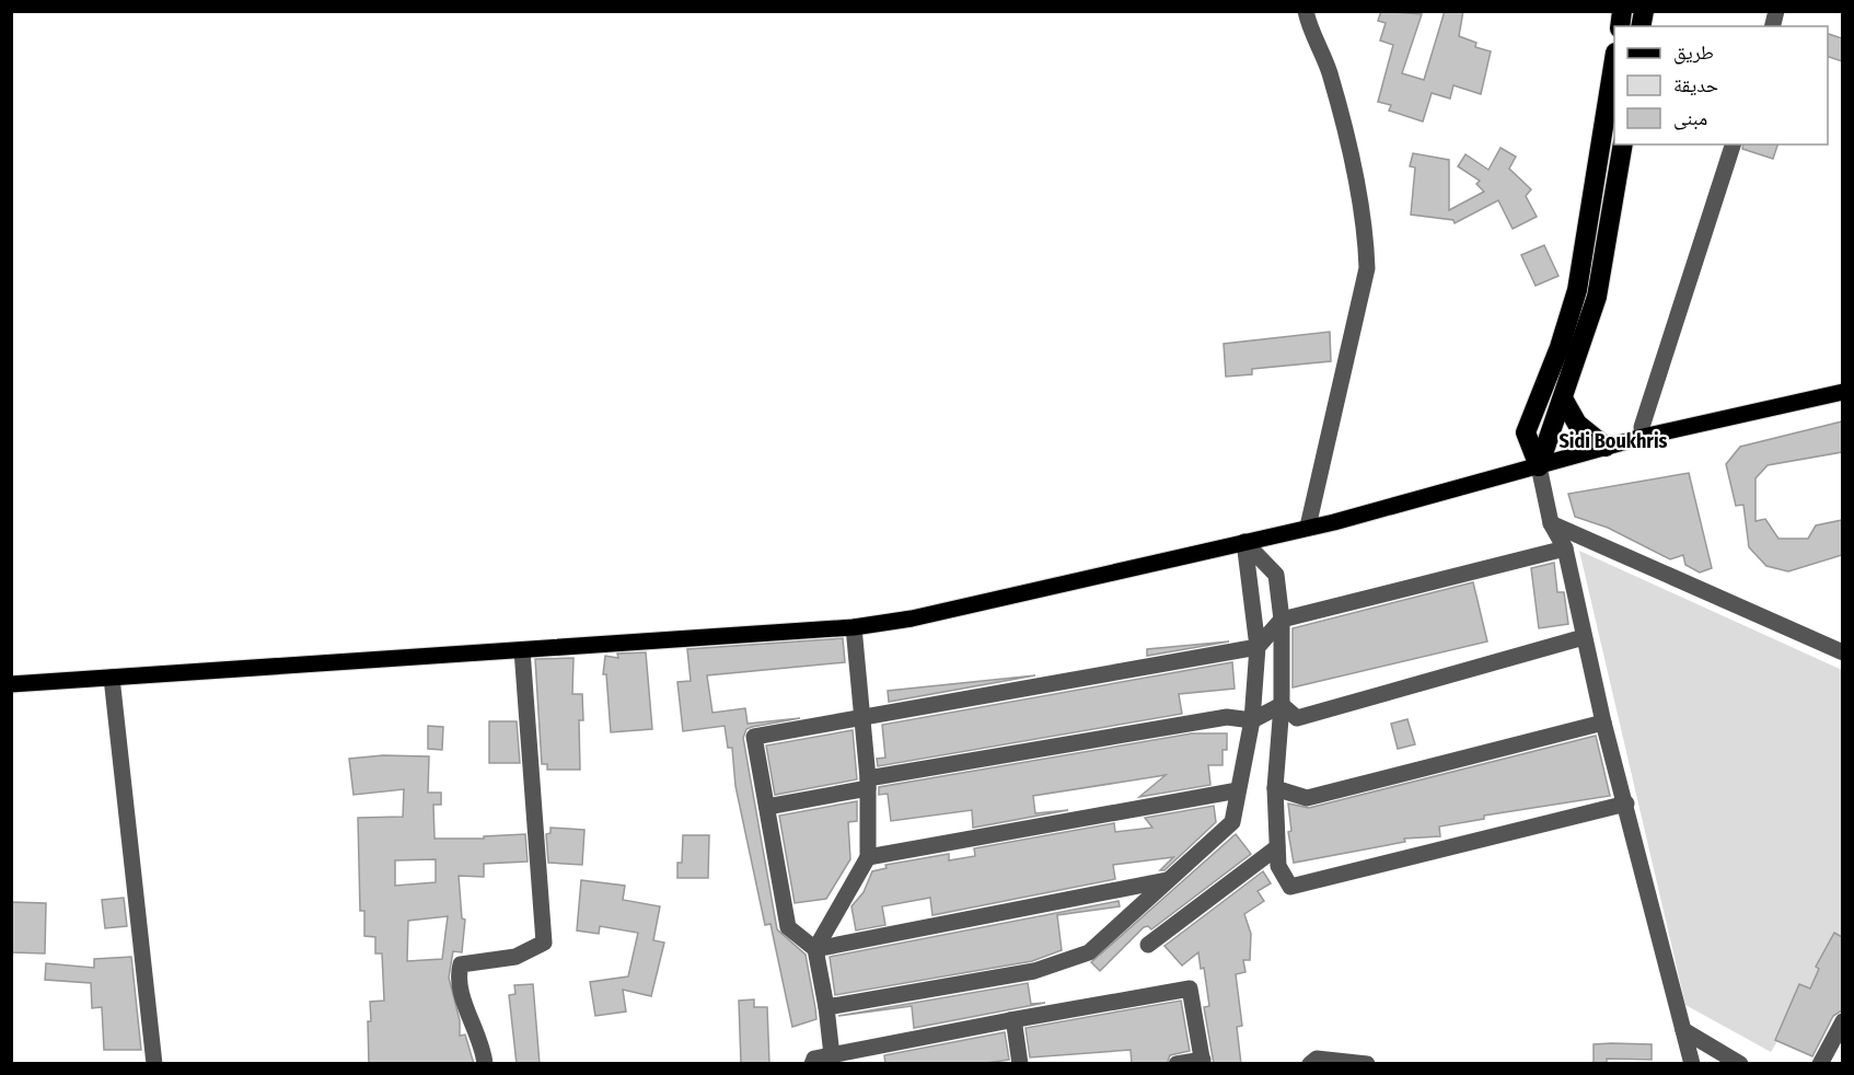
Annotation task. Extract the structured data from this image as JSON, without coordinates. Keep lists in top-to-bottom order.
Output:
{
  "districts": ["Sidi Boukhris"],
  "legend": ["طريق", "حديقة", "مبنى"]
}
